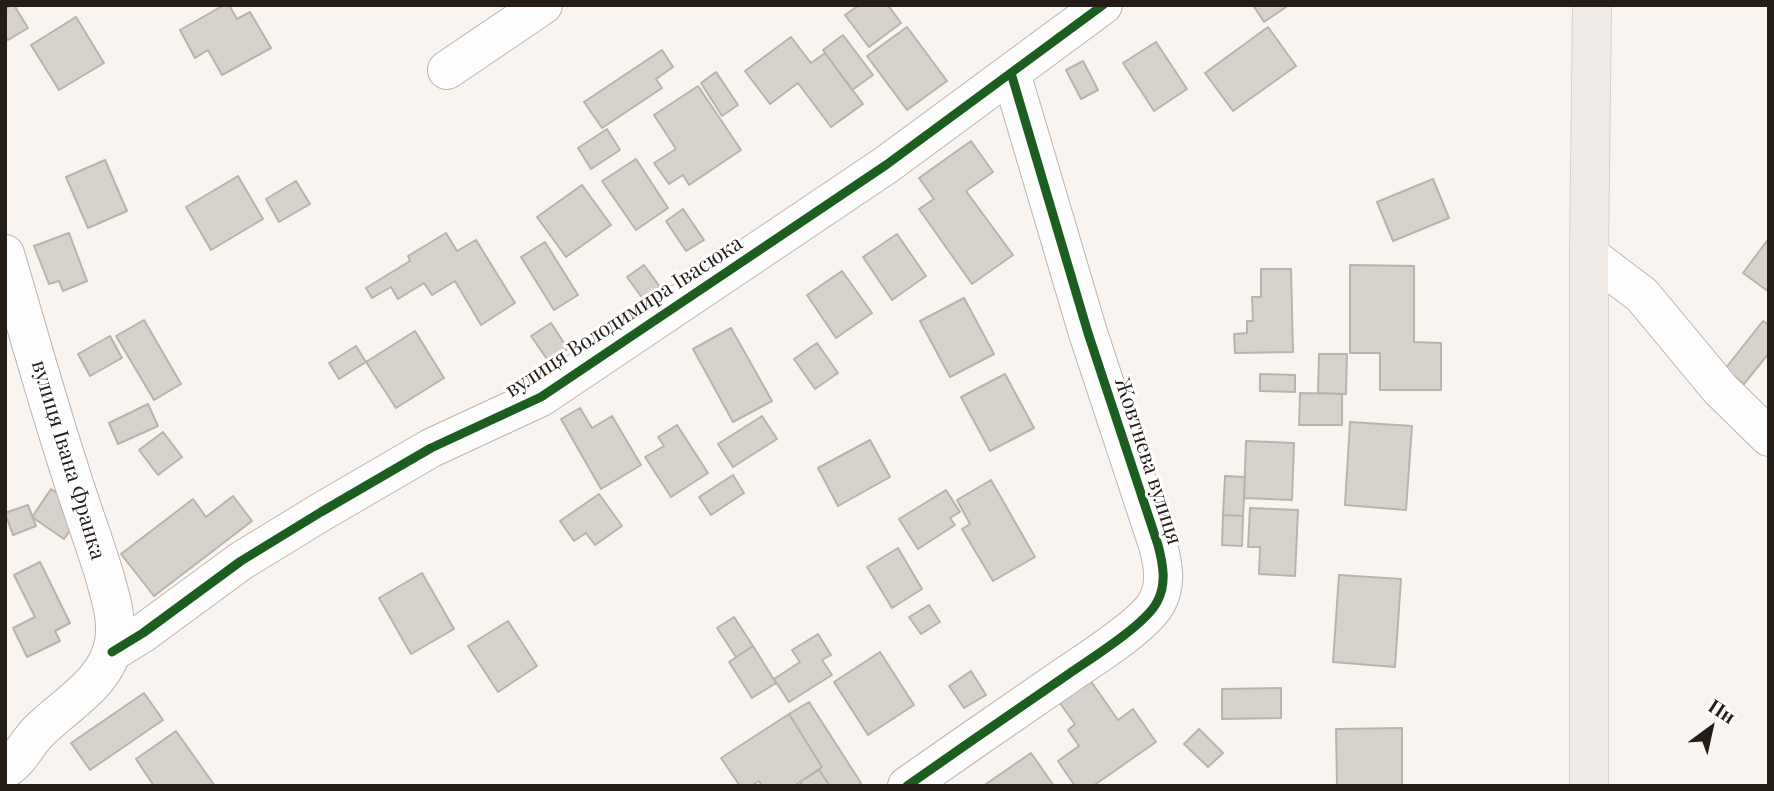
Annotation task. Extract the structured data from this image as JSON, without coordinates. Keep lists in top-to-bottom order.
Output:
{
  "streets": {
    "street": ["вулиця Володимира Івасюка", "вулиця Івана Франка", "Жовтнева вулиця"]
  },
  "crossings": [
    ["вулиця Володимира Івасюка", "вулиця Івана Франка"],
    ["вулиця Володимира Івасюка", "Жовтнева вулиця"]
  ],
  "north": "top right"
}
